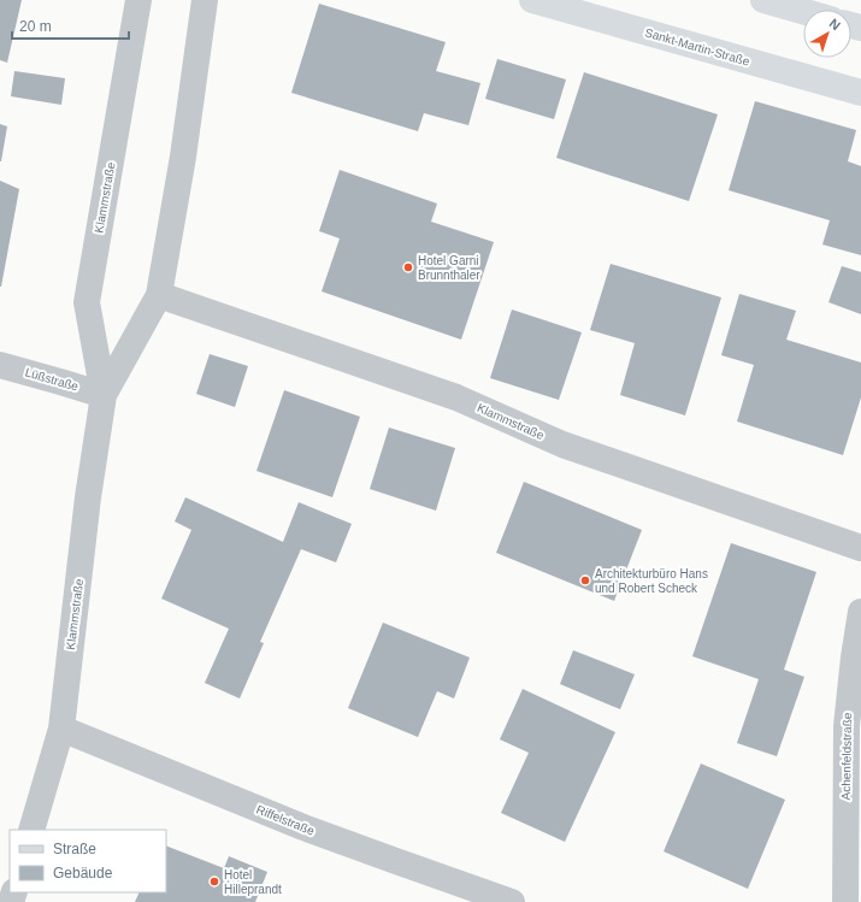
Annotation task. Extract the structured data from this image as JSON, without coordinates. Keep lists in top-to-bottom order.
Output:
{
  "streets": {
    "main road": ["Sankt-Martin-Straße"],
    "street": [
      "Klammstraße",
      "Lüßstraße",
      "Achenfeldstraße",
      "Riffelstraße"
    ]
  },
  "crossings": [
    ["Klammstraße", "Lüßstraße"],
    ["Klammstraße", "Riffelstraße"]
  ],
  "places": ["Hotel Garni Brunnthaler", "Architekturbüro Hans und Robert Scheck", "Hotel Hilleprandt"],
  "legend": ["Straße", "Gebäude"],
  "scale_bar": "20 m",
  "north": "top right"
}
